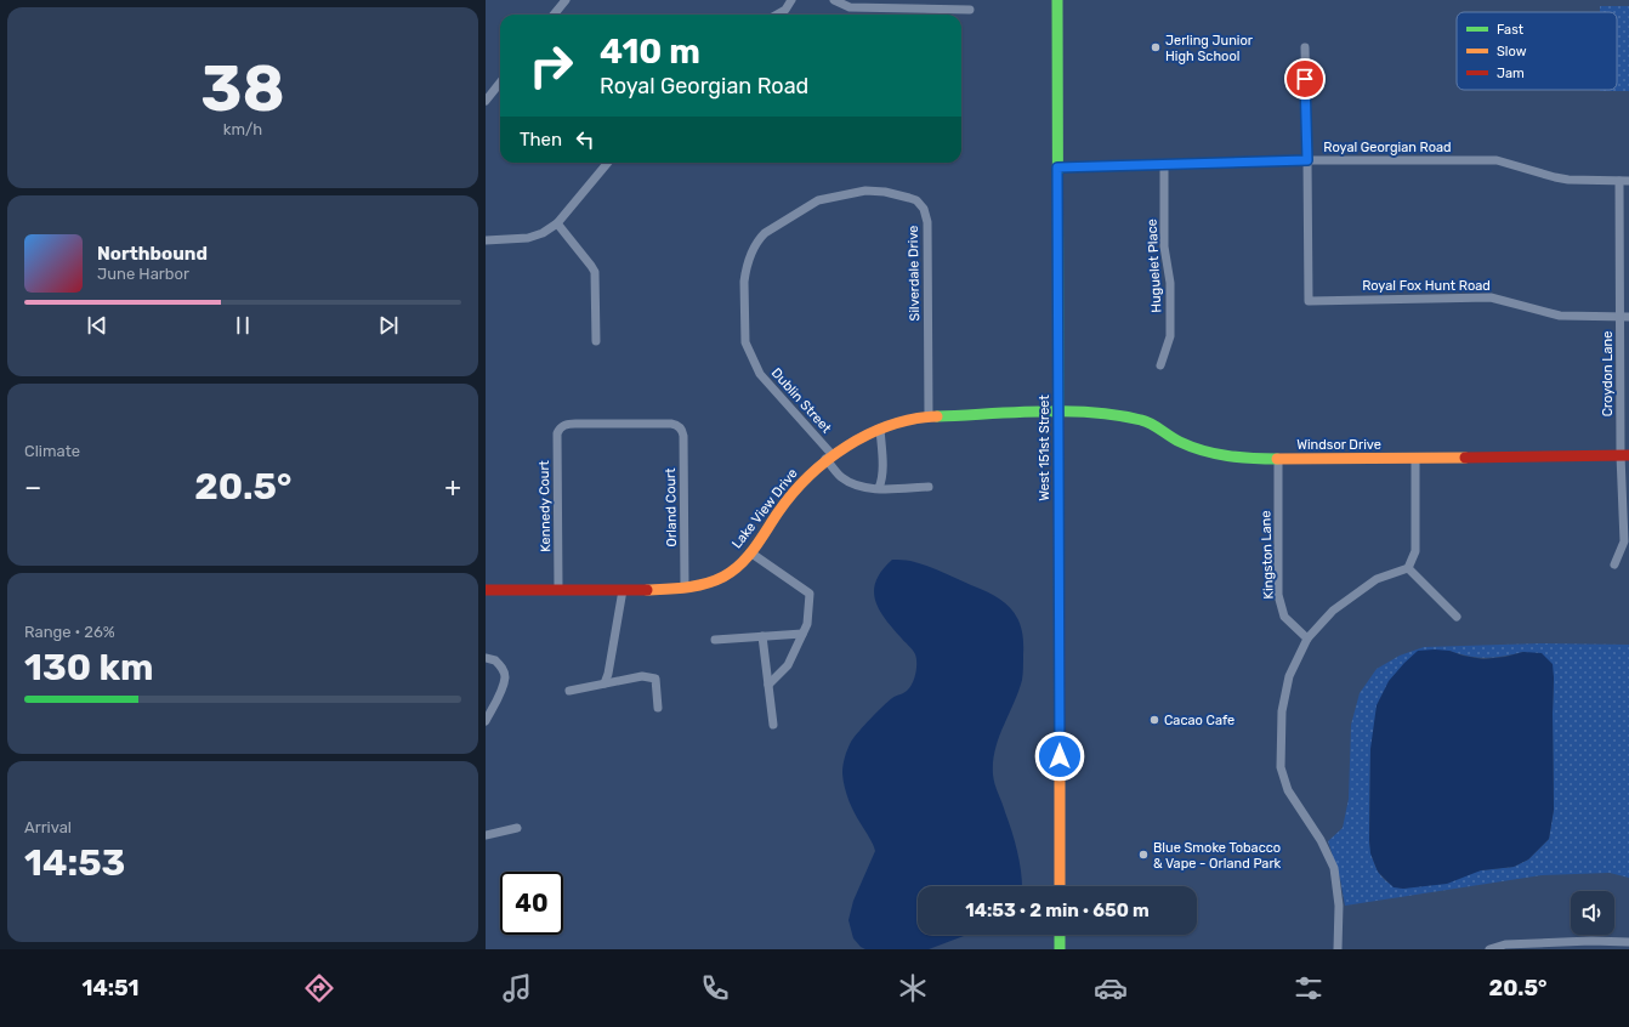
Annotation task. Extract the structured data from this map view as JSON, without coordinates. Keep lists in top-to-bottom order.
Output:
{
  "streets": {
    "street": [
      "Royal Georgian Road",
      "Huguelet Place",
      "Silverdale Drive",
      "Royal Fox Hunt Road",
      "Croydon Lane",
      "Dublin Street",
      "Windsor Drive",
      "West 151st Street",
      "Kennedy Court",
      "Orland Court",
      "Lake View Drive",
      "Kingston Lane"
    ]
  },
  "crossings": [
    ["Royal Georgian Road", "Huguelet Place"],
    ["Royal Georgian Road", "Royal Fox Hunt Road"],
    ["Royal Georgian Road", "Croydon Lane"],
    ["Royal Georgian Road", "West 151st Street"],
    ["Silverdale Drive", "Dublin Street"],
    ["Silverdale Drive", "Lake View Drive"],
    ["Royal Fox Hunt Road", "Croydon Lane"],
    ["Croydon Lane", "Windsor Drive"],
    ["Dublin Street", "Lake View Drive"],
    ["Windsor Drive", "West 151st Street"],
    ["Windsor Drive", "Lake View Drive"],
    ["Windsor Drive", "Kingston Lane"],
    ["West 151st Street", "Lake View Drive"],
    ["Kennedy Court", "Orland Court"],
    ["Kennedy Court", "Lake View Drive"],
    ["Orland Court", "Lake View Drive"]
  ],
  "places": ["Jerling Junior High School", "Cacao Cafe", "Blue Smoke Tobacco & Vape - Orland Park"],
  "legend": ["Fast", "Slow", "Jam"],
  "page": {
    "tile": [
      ["38", "km/h"],
      "Climate",
      ["Range · 26%", "130 km"],
      ["Arrival", "14:53"]
    ],
    "turn": ["410 m", "Royal Georgian Road"],
    "then": "Then",
    "song": ["Northbound", "June Harbor"],
    "heat": ["−", "20.5°", "+"],
    "limit": "40",
    "trip": "14:53 · 2 min · 650 m",
    "tabs": ["14:51", "20.5°"]
  }
}
